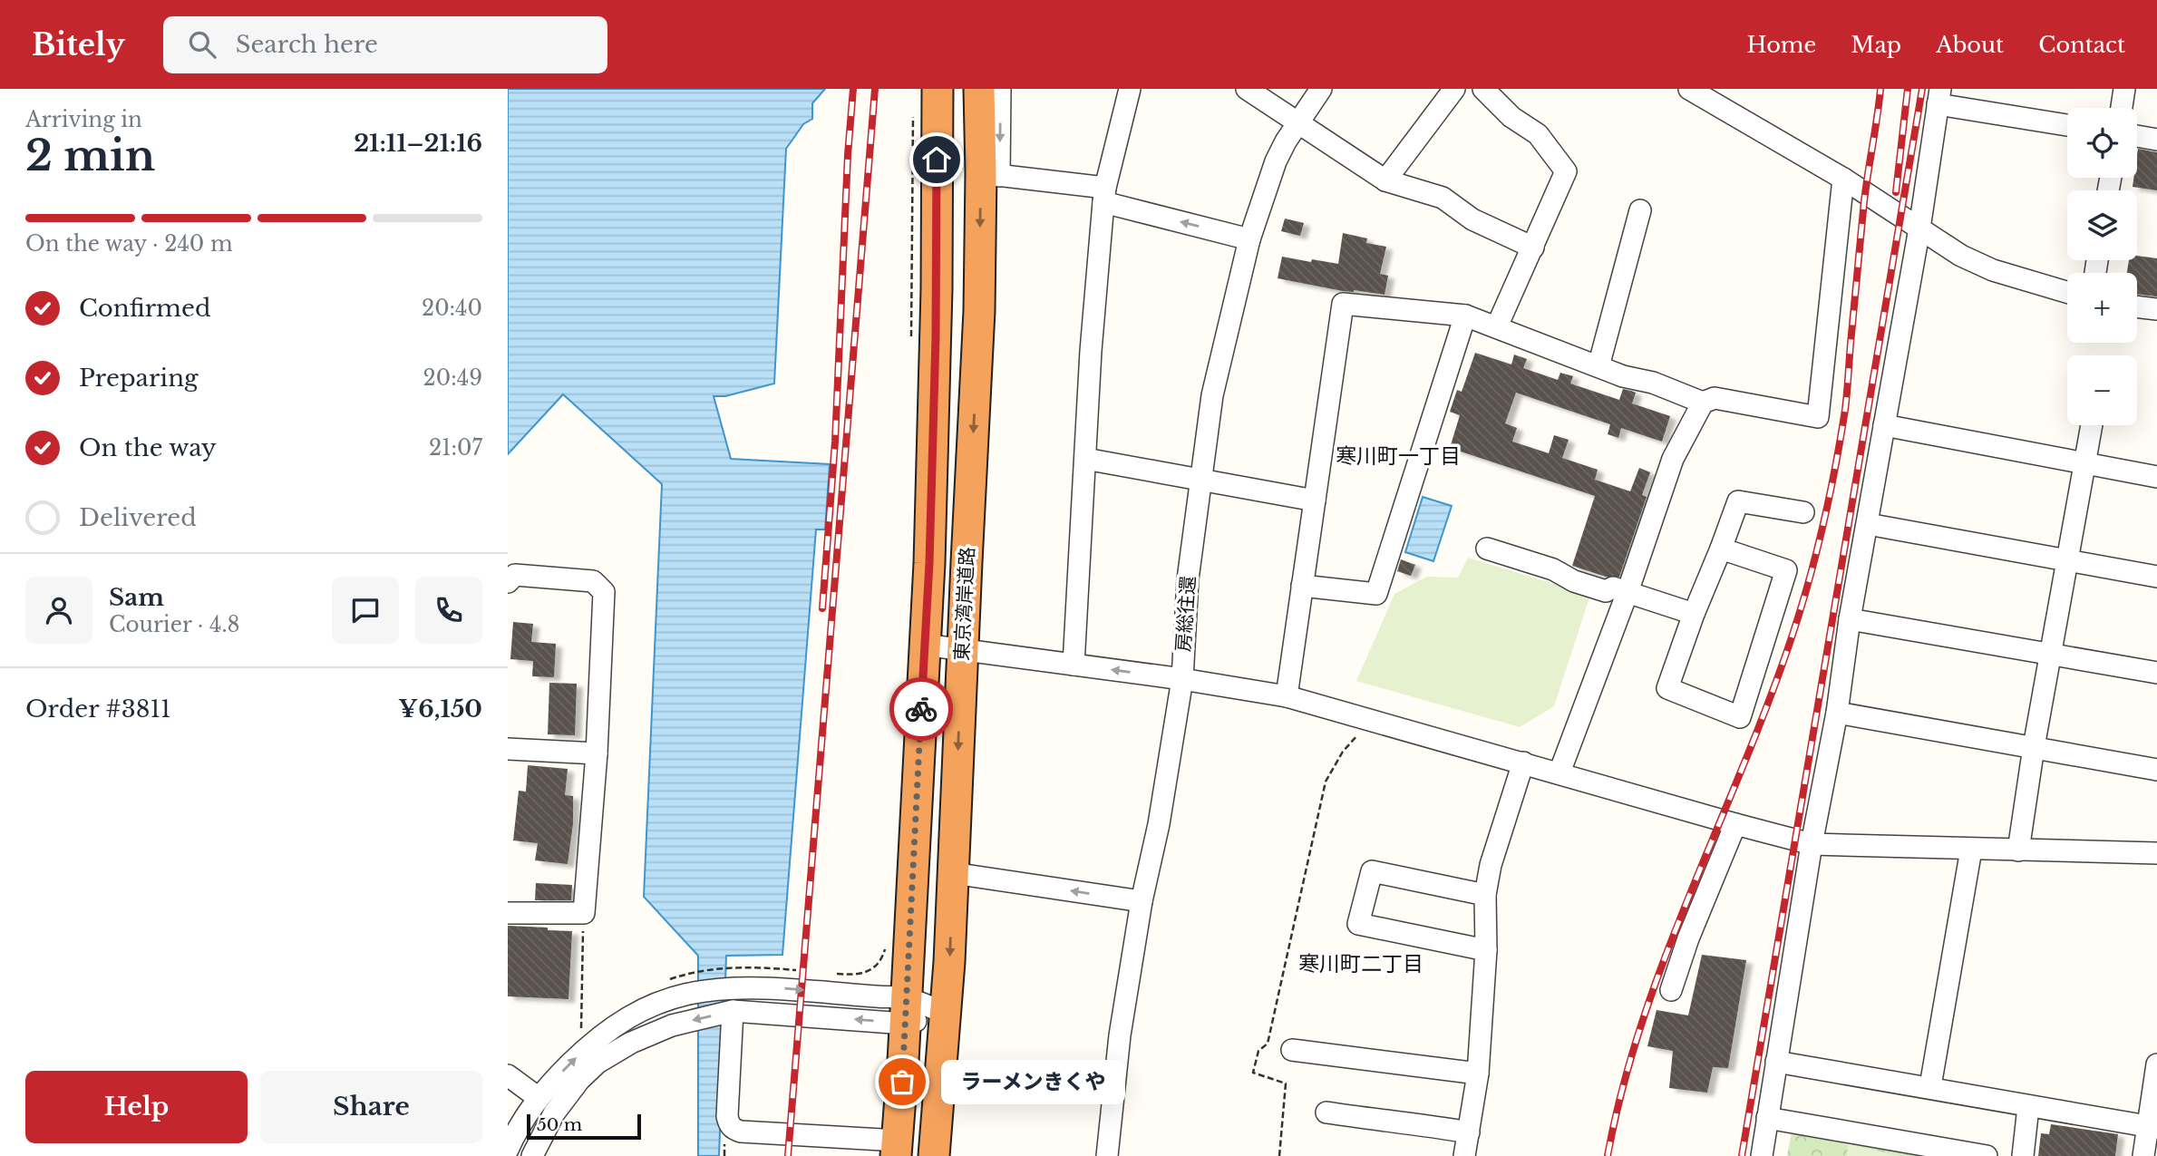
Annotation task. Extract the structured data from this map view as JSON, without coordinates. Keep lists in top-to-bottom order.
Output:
{
  "streets": {
    "highway": ["東京湾岸道路"],
    "street": ["房総往還"]
  },
  "districts": ["寒川町一丁目", "寒川町二丁目"],
  "places": ["ラーメンきくや"],
  "scale_bar": "50 m",
  "page": {
    "header": "Bitely",
    "search": "Search here",
    "nav": [
      "Home",
      "Map",
      "About",
      "Contact"
    ],
    "heading": ["2 min", "Arriving in", "21:11–21:16"],
    "panel": [
      "Sam",
      "Courier · 4.8",
      "Order #3811",
      "¥6,150"
    ],
    "map_buttons": ["+", "−"],
    "bar": "On the way · 240 m",
    "list": [
      ["Confirmed", "20:40"],
      ["Preparing", "20:49"],
      ["On the way", "21:07"],
      "Delivered"
    ],
    "buttons": ["Help", "Share"],
    "bubble": "ラーメンきくや",
    "scale": "50 m"
  }
}
